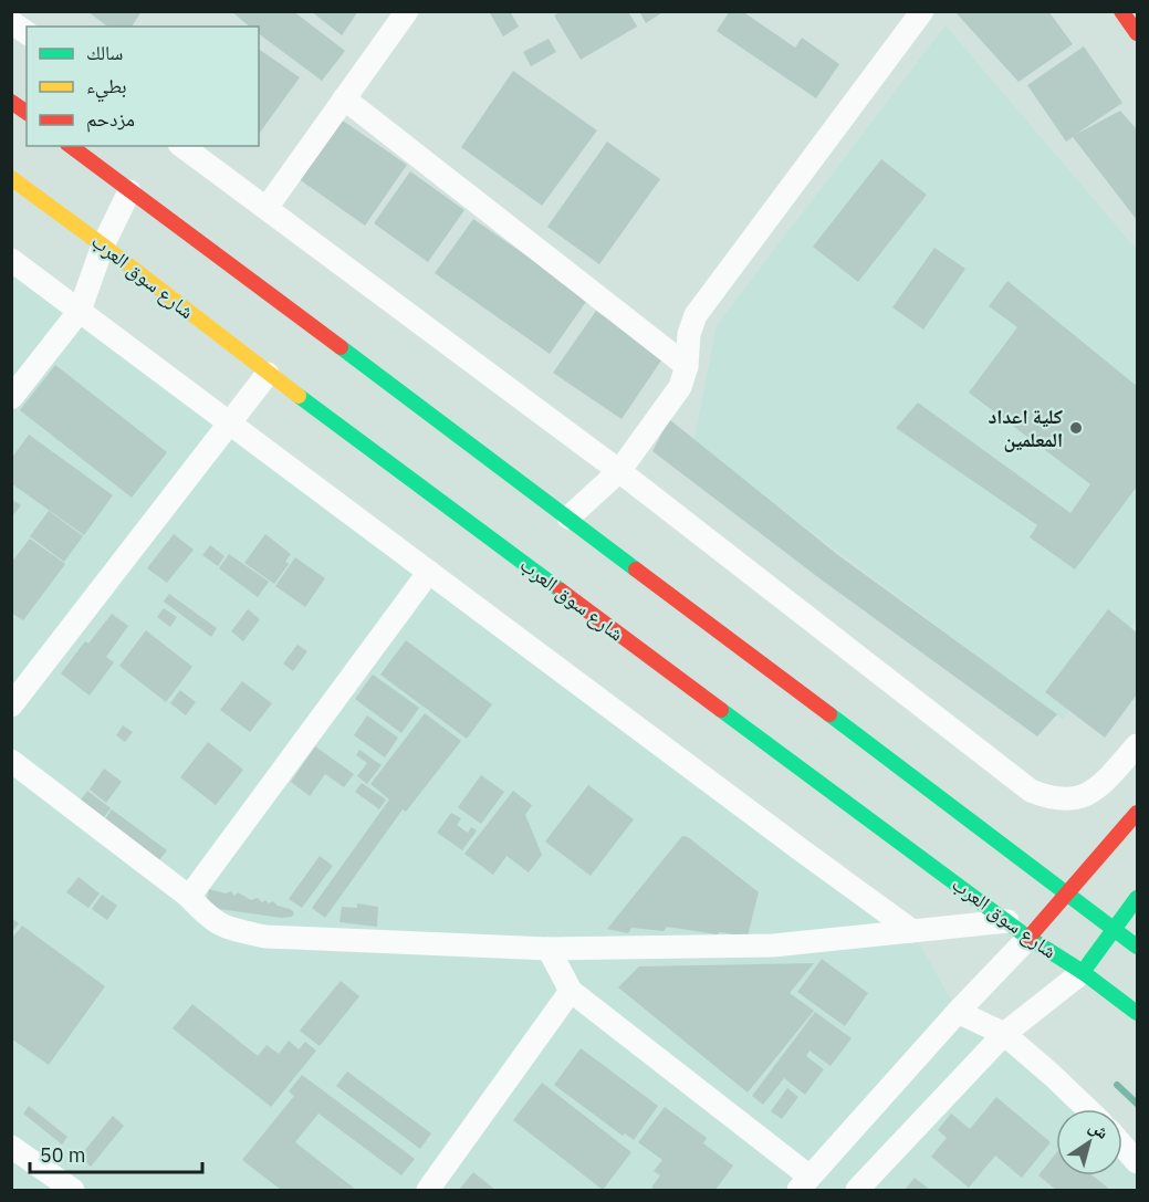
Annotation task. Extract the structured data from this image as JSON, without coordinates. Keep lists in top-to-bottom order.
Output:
{
  "streets": {
    "main road": ["شارع سوق العرب"]
  },
  "places": ["كلية اعداد المعلمين"],
  "legend": ["سالك", "بطيء", "مزدحم"],
  "scale_bar": "50 m",
  "north": "top right"
}
